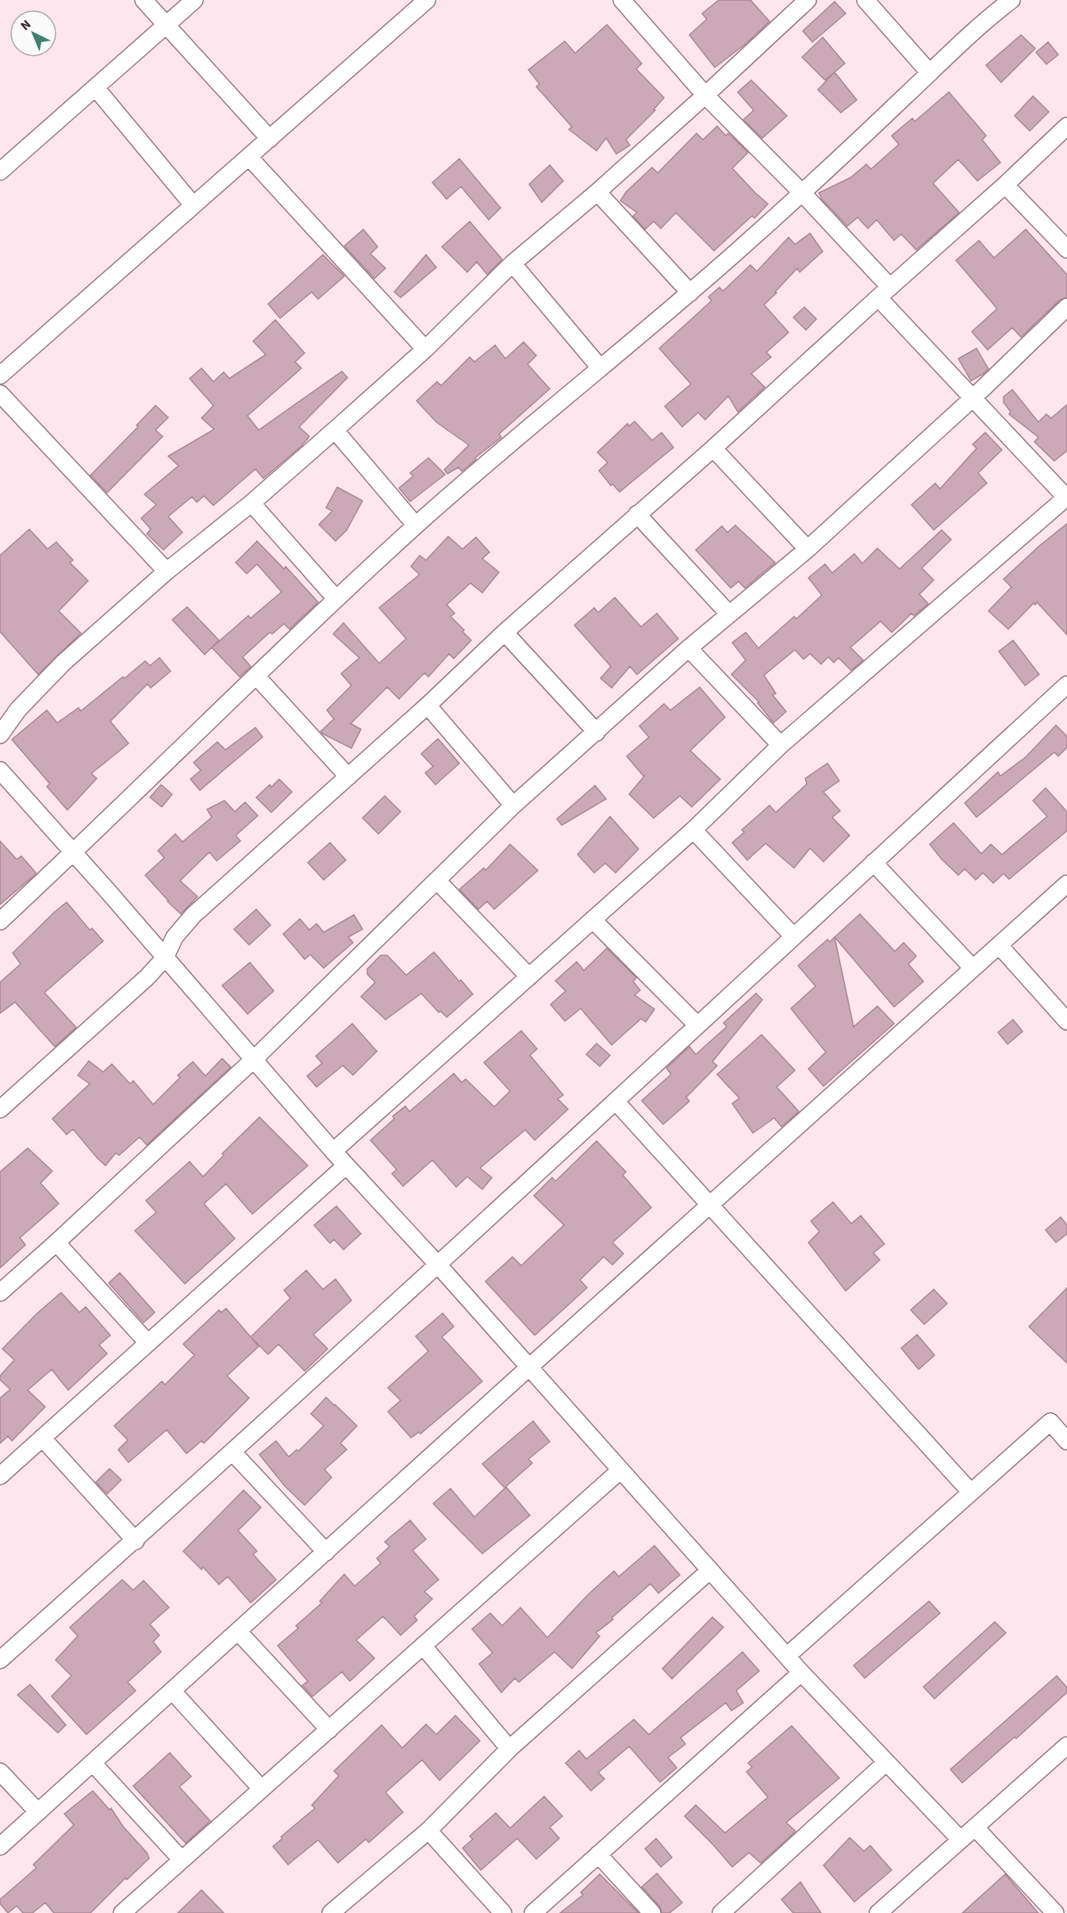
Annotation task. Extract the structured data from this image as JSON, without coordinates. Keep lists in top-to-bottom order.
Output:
{
  "north": "top left"
}
